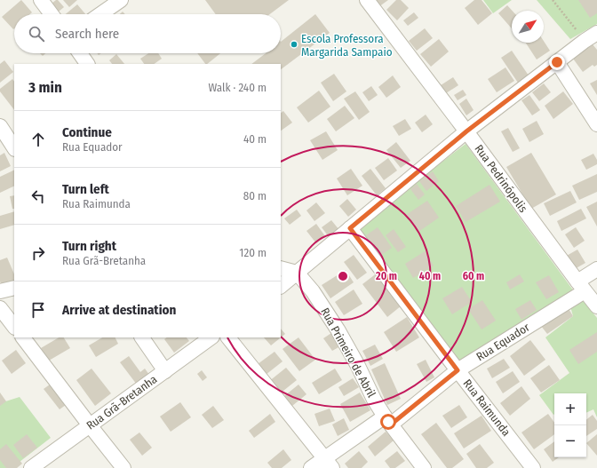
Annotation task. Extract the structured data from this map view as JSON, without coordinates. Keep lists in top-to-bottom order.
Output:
{
  "streets": {
    "street": [
      "Rua Pedrinópolis",
      "Rua Equador",
      "Rua Primeiro de Abril",
      "Rua Grã-Bretanha",
      "Rua Raimunda"
    ]
  },
  "crossings": [
    ["Rua Pedrinópolis", "Rua Equador"],
    ["Rua Equador", "Rua Primeiro de Abril"],
    ["Rua Equador", "Rua Raimunda"]
  ],
  "places": ["Escola Professora Margarida Sampaio"],
  "north": "top right",
  "page": {
    "search": "Search here",
    "heading": ["3 min", "Walk · 240 m"],
    "list": [
      ["Continue", "Rua Equador", "40 m"],
      ["Turn left", "Rua Raimunda", "80 m"],
      ["Turn right", "Rua Grã-Bretanha", "120 m"],
      "Arrive at destination"
    ],
    "map_buttons": ["+", "−"]
  },
  "rings": ["20 m", "40 m", "60 m"]
}
